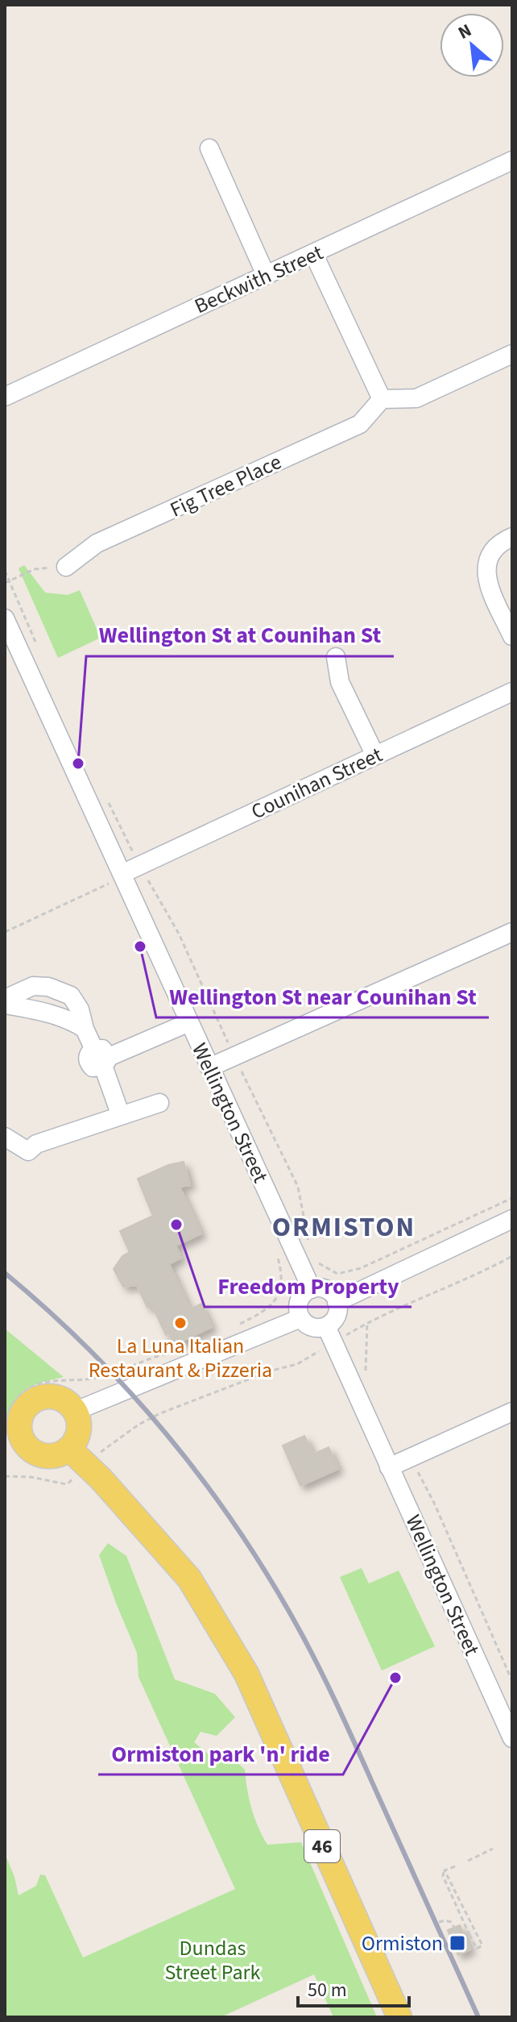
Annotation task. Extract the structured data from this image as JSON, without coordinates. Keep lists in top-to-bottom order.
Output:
{
  "streets": {
    "main road": ["46"],
    "street": [
      "Beckwith Street",
      "Fig Tree Place",
      "Counihan Street",
      "Wellington Street"
    ]
  },
  "crossings": [
    ["Counihan Street", "Wellington Street"]
  ],
  "districts": ["ORMISTON"],
  "parks": ["Dundas Street Park"],
  "places": {
    "other": [
      "Wellington St at Counihan St",
      "Wellington St near Counihan St",
      "Freedom Property",
      "La Luna Italian Restaurant & Pizzeria",
      "Ormiston park 'n' ride"
    ],
    "transit": ["Ormiston"]
  },
  "scale_bar": "50 m",
  "north": "top left"
}
